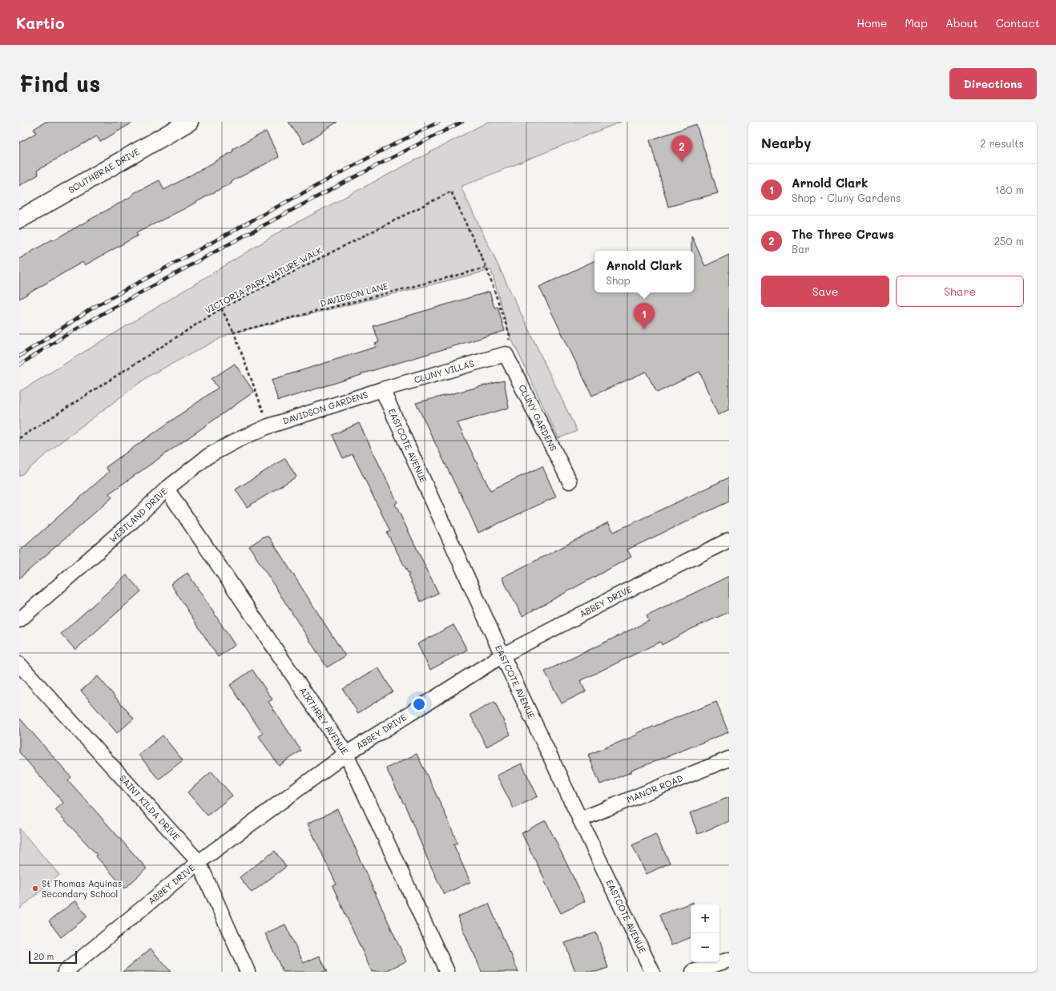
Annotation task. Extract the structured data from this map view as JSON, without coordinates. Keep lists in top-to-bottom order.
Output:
{
  "streets": {
    "street": [
      "SOUTHBRAE DRIVE",
      "CLUNY VILLAS",
      "DAVIDSON GARDENS",
      "CLUNY GARDENS",
      "EASTCOTE AVENUE",
      "WESTLAND DRIVE",
      "ABBEY DRIVE",
      "AIRTHREY AVENUE",
      "MANOR ROAD",
      "SAINT KILDA DRIVE"
    ],
    "path": ["VICTORIA PARK NATURE WALK", "DAVIDSON LANE"]
  },
  "crossings": [
    ["VICTORIA PARK NATURE WALK", "DAVIDSON LANE"],
    ["CLUNY VILLAS", "DAVIDSON GARDENS"],
    ["CLUNY VILLAS", "CLUNY GARDENS"],
    ["CLUNY VILLAS", "EASTCOTE AVENUE"],
    ["DAVIDSON GARDENS", "EASTCOTE AVENUE"],
    ["DAVIDSON GARDENS", "WESTLAND DRIVE"],
    ["EASTCOTE AVENUE", "ABBEY DRIVE"],
    ["EASTCOTE AVENUE", "MANOR ROAD"],
    ["WESTLAND DRIVE", "AIRTHREY AVENUE"],
    ["ABBEY DRIVE", "AIRTHREY AVENUE"],
    ["ABBEY DRIVE", "SAINT KILDA DRIVE"]
  ],
  "places": ["St Thomas Aquinas Secondary School"],
  "scale_bar": "20 m",
  "page": {
    "header": "Kartio",
    "nav": [
      "Home",
      "Map",
      "About",
      "Contact"
    ],
    "buttons": [
      "Directions",
      ["Save", "Share"]
    ],
    "title": "Find us",
    "heading": ["Nearby", "2 results"],
    "pins": ["2", "1"],
    "list": [
      {
        "mark": "1",
        "name": "Arnold Clark",
        "note": "Shop · Cluny Gardens",
        "value": "180 m"
      },
      {
        "mark": "2",
        "name": "The Three Craws",
        "note": "Bar",
        "value": "250 m"
      }
    ],
    "popup": ["Arnold Clark", "Shop"],
    "map_buttons": ["+", "−"],
    "scale": "20 m"
  }
}
